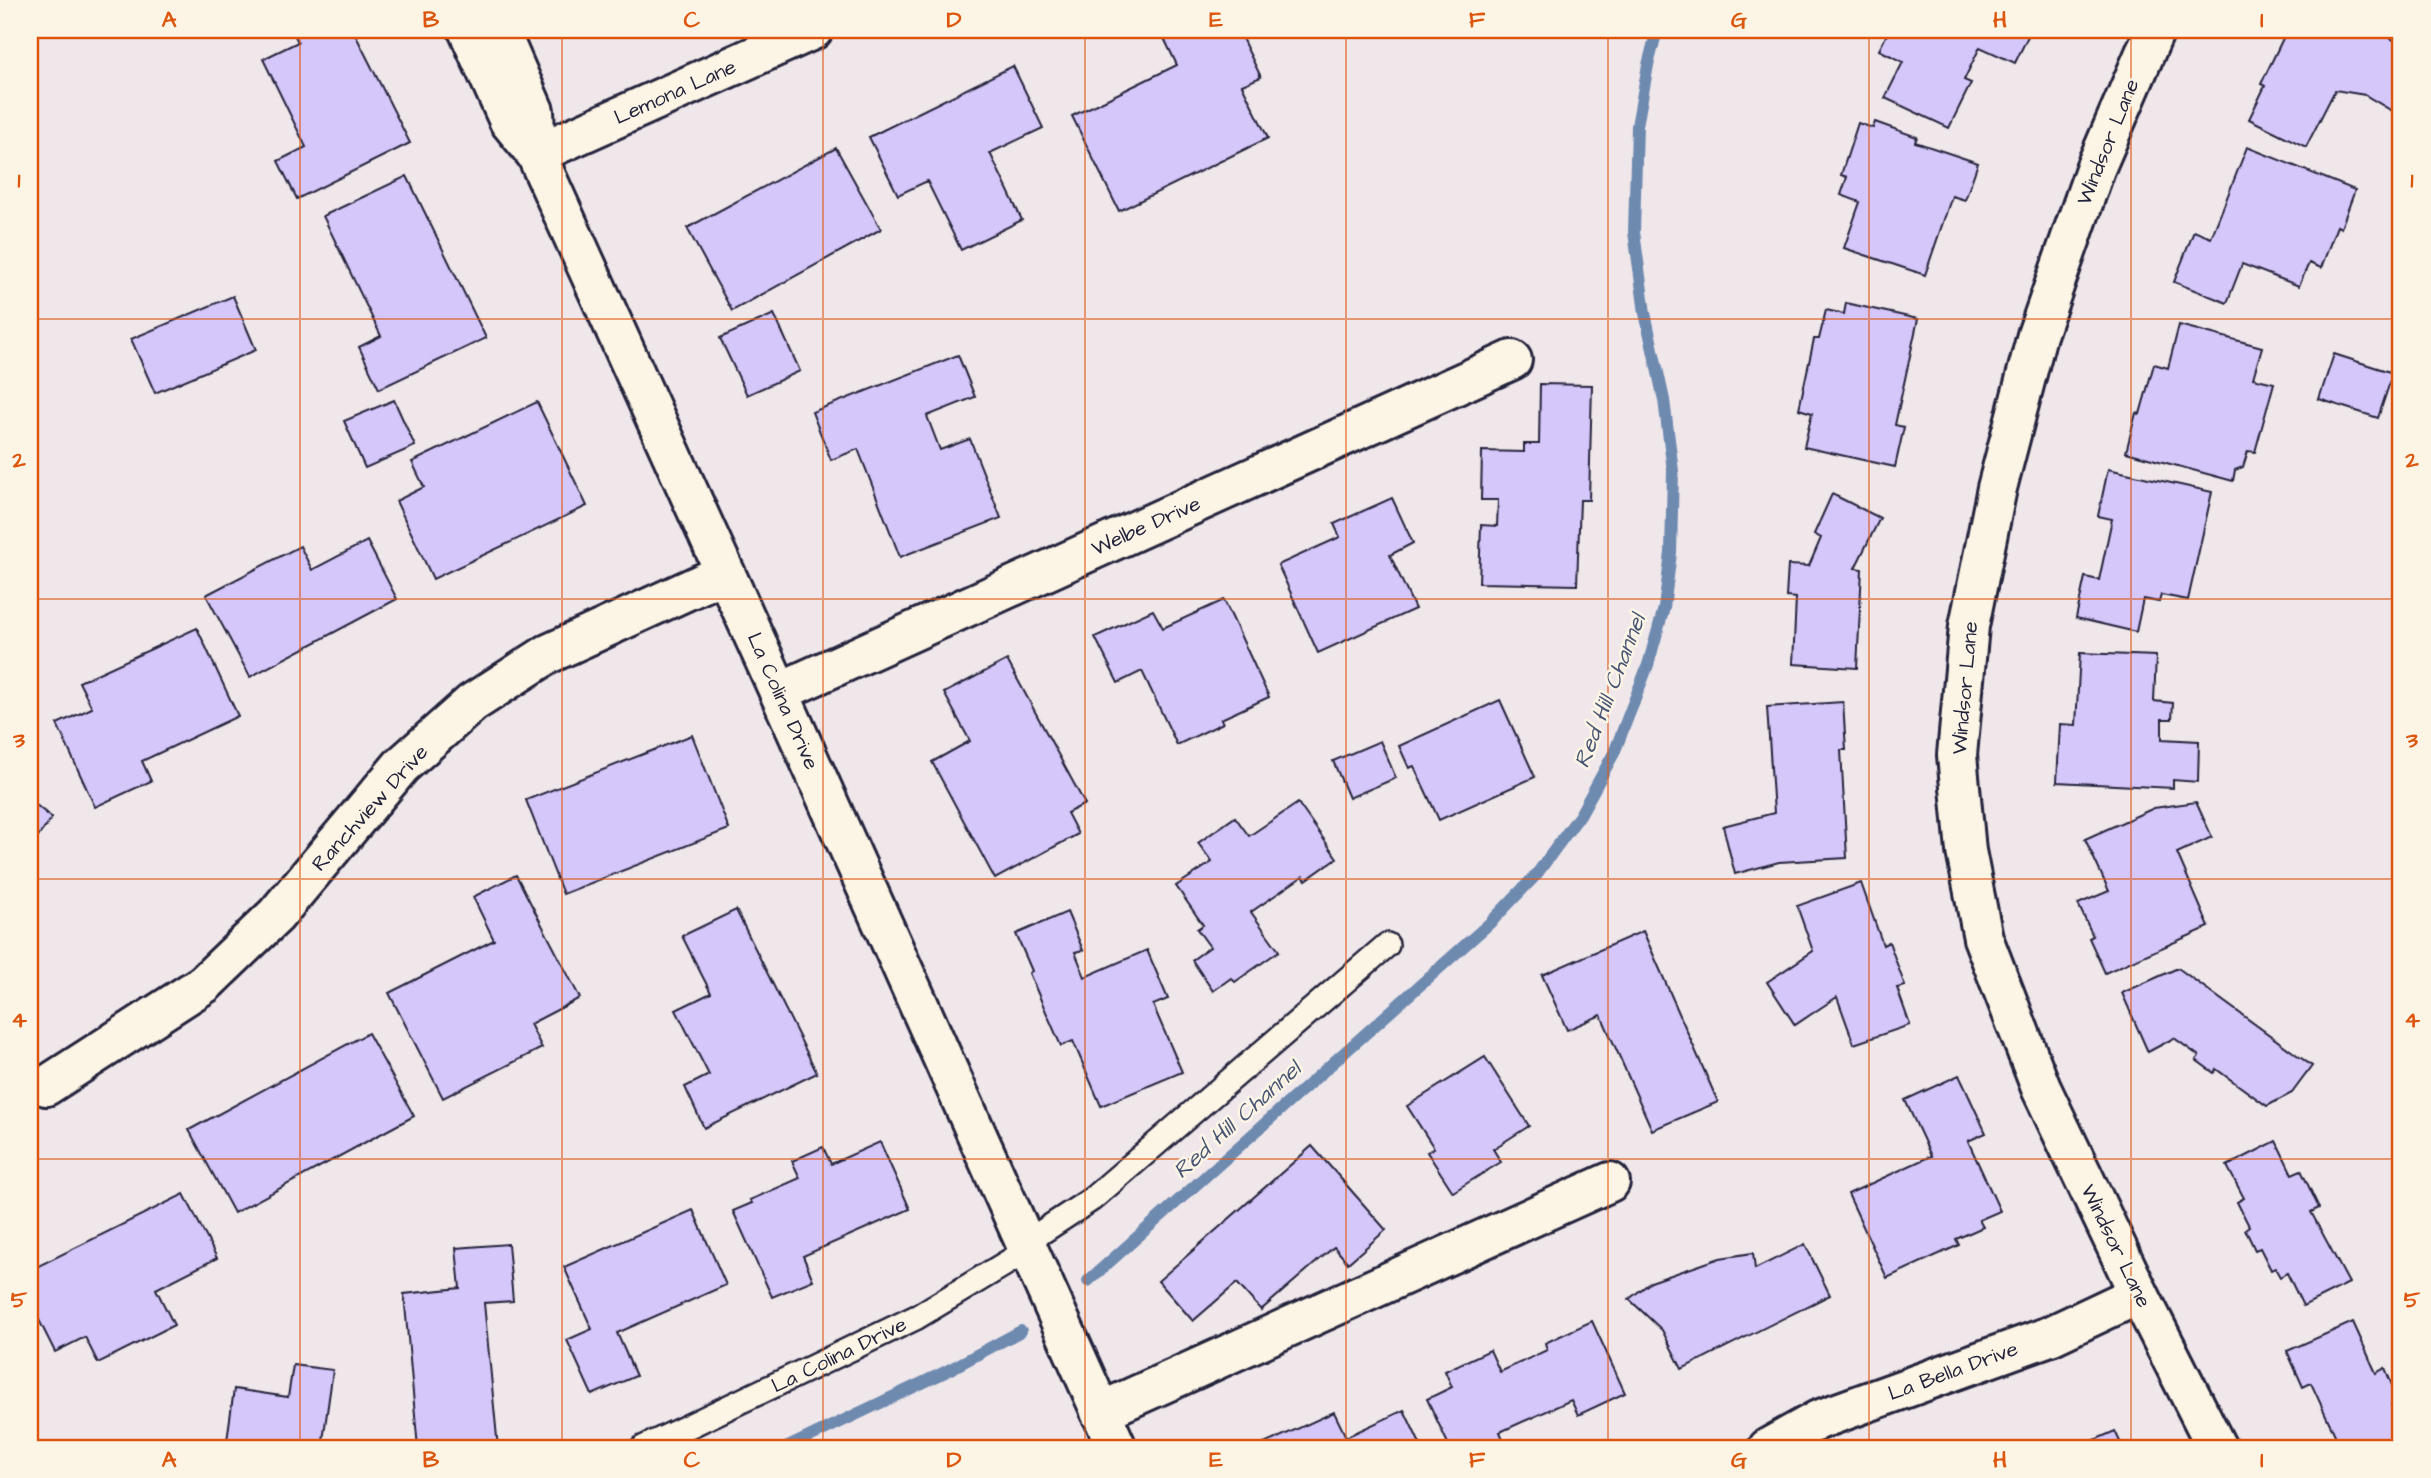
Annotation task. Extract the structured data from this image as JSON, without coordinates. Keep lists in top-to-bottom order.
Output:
{
  "streets": {
    "street": [
      "Lemona Lane",
      "Windsor Lane",
      "Welbe Drive",
      "La Colina Drive",
      "Ranchview Drive",
      "La Bella Drive"
    ]
  },
  "crossings": [
    ["Lemona Lane", "La Colina Drive"],
    ["Windsor Lane", "La Bella Drive"],
    ["Welbe Drive", "La Colina Drive"],
    ["La Colina Drive", "Ranchview Drive"]
  ],
  "water": ["Red Hill Channel"],
  "grid": {
    "columns": [
      "A",
      "B",
      "C",
      "D",
      "E",
      "F",
      "G",
      "H",
      "I"
    ],
    "rows": [
      "1",
      "2",
      "3",
      "4",
      "5"
    ]
  }
}
